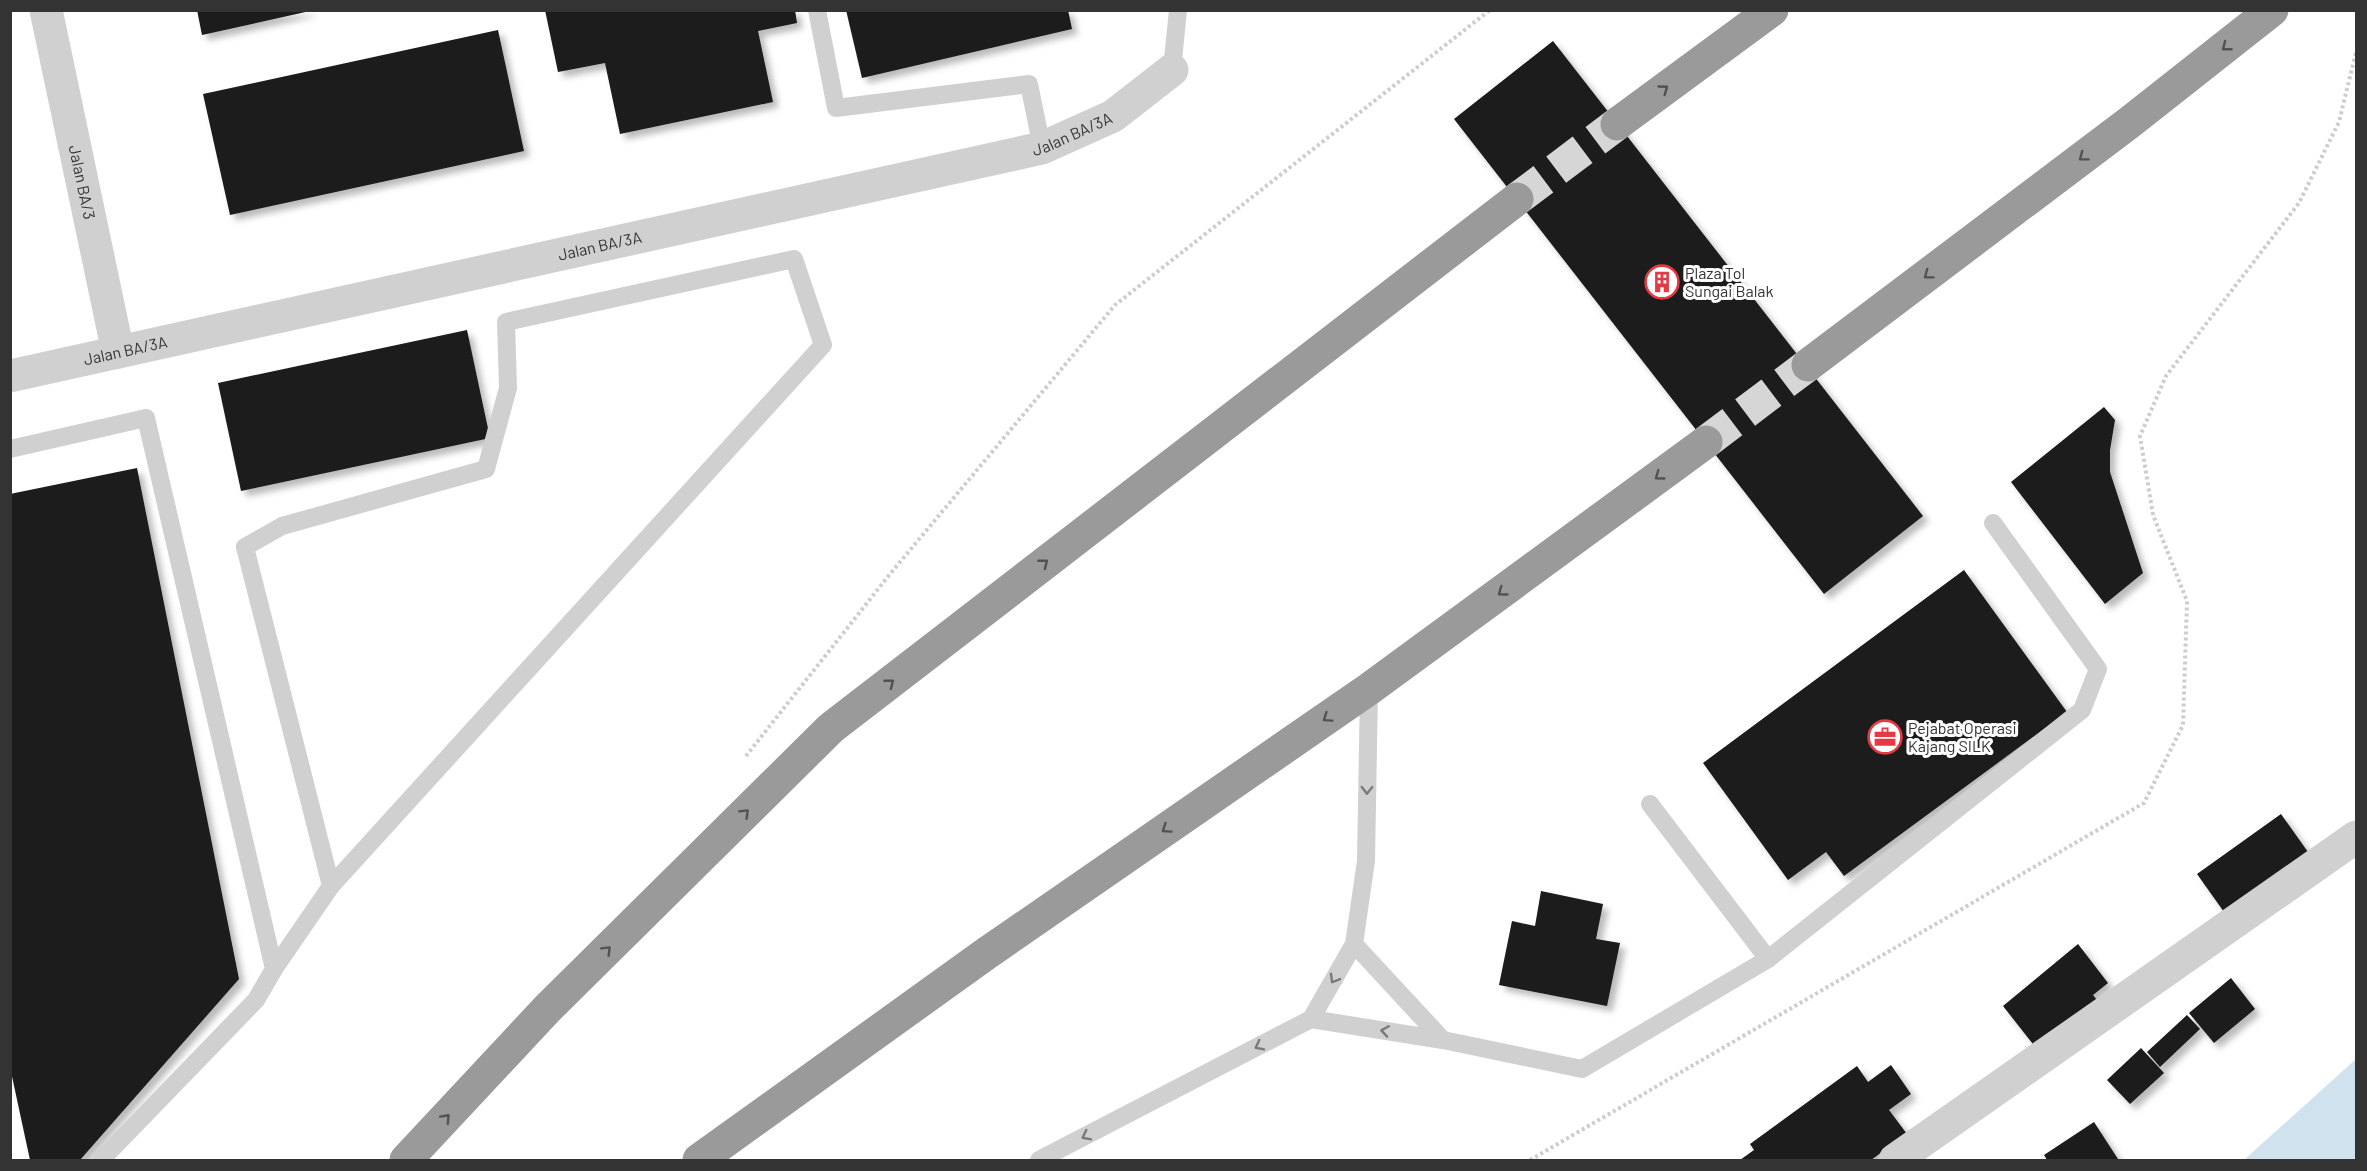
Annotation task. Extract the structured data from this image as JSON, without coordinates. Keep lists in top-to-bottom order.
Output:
{
  "streets": {
    "street": ["Jalan BA/3A", "Jalan BA/3"]
  },
  "crossings": [
    ["Jalan BA/3A", "Jalan BA/3"]
  ],
  "places": {
    "building": ["Plaza Tol Sungai Balak"],
    "office": ["Pejabat Operasi Kajang SILK"]
  }
}
